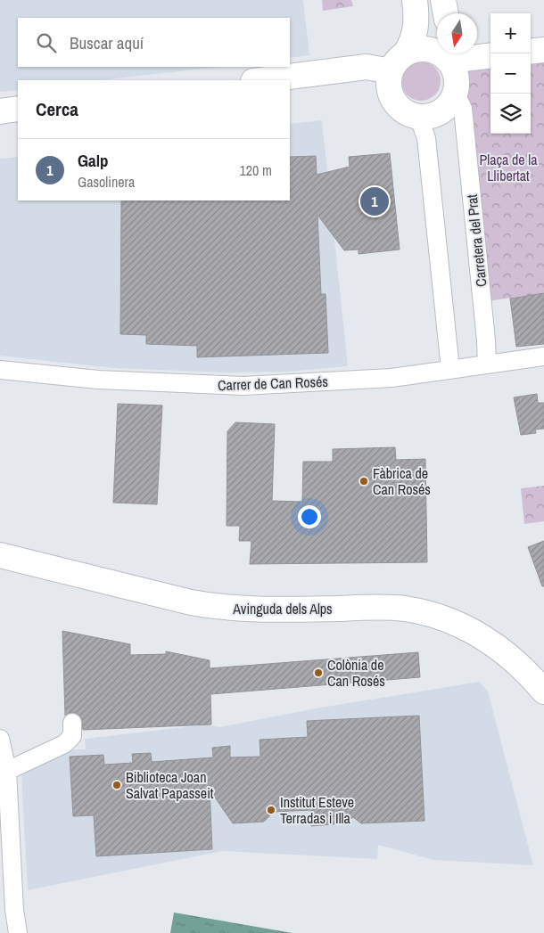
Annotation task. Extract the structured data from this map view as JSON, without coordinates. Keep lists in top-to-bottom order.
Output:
{
  "streets": {
    "street": ["Carretera del Prat", "Carrer de Can Rosés", "Avinguda dels Alps"]
  },
  "crossings": [
    ["Carretera del Prat", "Carrer de Can Rosés"]
  ],
  "parks": ["Plaça de la Llibertat"],
  "places": [
    "Fàbrica de Can Rosés",
    "Colònia de Can Rosés",
    "Biblioteca Joan Salvat Papasseit",
    "Institut Esteve Terradas i Illa"
  ],
  "north": "bottom",
  "page": {
    "map_buttons": ["+", "−"],
    "search": "Buscar aquí",
    "heading": "Cerca",
    "list": [
      {
        "mark": "1",
        "name": "Galp",
        "note": "Gasolinera",
        "value": "120 m"
      }
    ],
    "pins": "1"
  }
}
